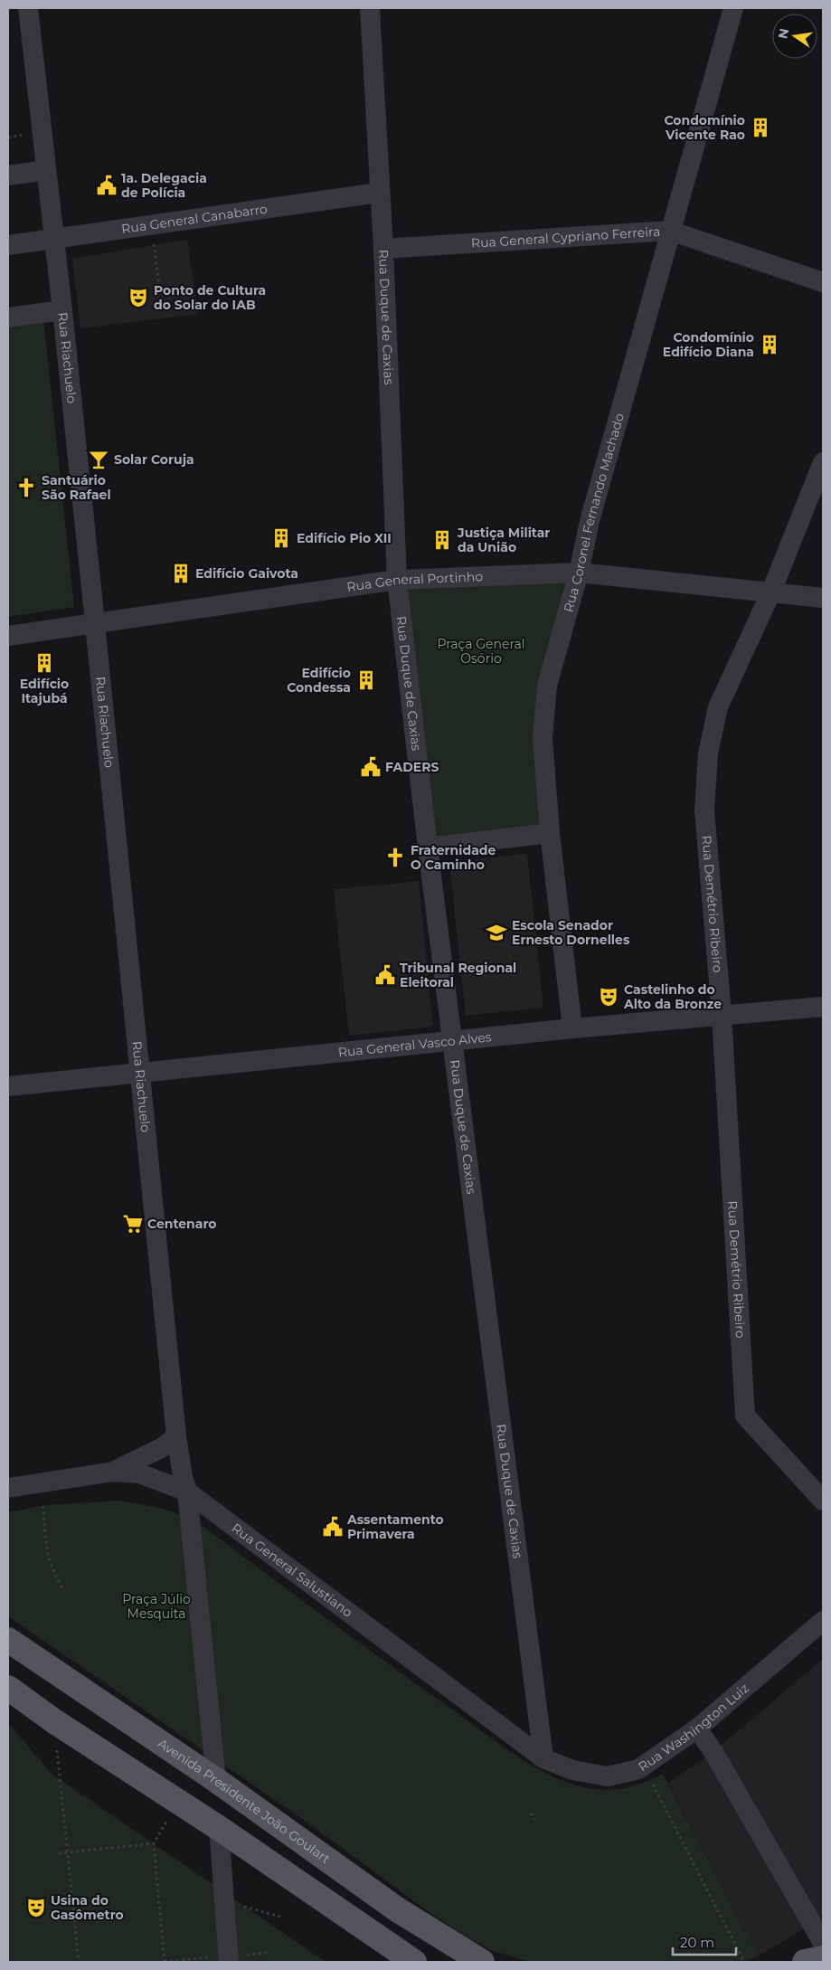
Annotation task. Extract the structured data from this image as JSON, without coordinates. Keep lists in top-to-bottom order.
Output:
{
  "streets": {
    "main road": ["Avenida Presidente João Goulart"],
    "street": [
      "Rua General Canabarro",
      "Rua General Cypriano Ferreira",
      "Rua Duque de Caxias",
      "Rua Riachuelo",
      "Rua Coronel Fernando Machado",
      "Rua General Portinho",
      "Rua Demétrio Ribeiro",
      "Rua General Vasco Alves",
      "Rua General Salustiano",
      "Rua Washington Luiz"
    ]
  },
  "crossings": [
    ["Rua General Canabarro", "Rua Duque de Caxias"],
    ["Rua General Canabarro", "Rua Riachuelo"],
    ["Rua General Cypriano Ferreira", "Rua Duque de Caxias"],
    ["Rua General Cypriano Ferreira", "Rua Coronel Fernando Machado"],
    ["Rua Duque de Caxias", "Rua General Portinho"],
    ["Rua Duque de Caxias", "Rua General Vasco Alves"],
    ["Rua Duque de Caxias", "Rua General Salustiano"],
    ["Rua Duque de Caxias", "Rua Washington Luiz"],
    ["Rua Riachuelo", "Rua General Portinho"],
    ["Rua Riachuelo", "Rua General Vasco Alves"],
    ["Rua Riachuelo", "Rua General Salustiano"],
    ["Rua Coronel Fernando Machado", "Rua General Portinho"],
    ["Rua Coronel Fernando Machado", "Rua General Vasco Alves"],
    ["Rua General Portinho", "Rua Demétrio Ribeiro"],
    ["Rua Demétrio Ribeiro", "Rua General Vasco Alves"],
    ["Rua General Salustiano", "Rua Washington Luiz"]
  ],
  "parks": ["Praça General Osório", "Praça Júlio Mesquita"],
  "places": {
    "building": [
      "Condomínio Vicente Rao",
      "Condomínio Edifício Diana",
      "Edifício Pio XII",
      "Justiça Militar da União",
      "Edifício Gaivota",
      "Edifício Itajubá",
      "Edifício Condessa"
    ],
    "public building": [
      "1a. Delegacia de Polícia",
      "FADERS",
      "Tribunal Regional Eleitoral",
      "Assentamento Primavera"
    ],
    "theatre": ["Ponto de Cultura do Solar do IAB", "Castelinho do Alto da Bronze", "Usina do Gasômetro"],
    "bar": ["Solar Coruja"],
    "church": ["Santuário São Rafael", "Fraternidade O Caminho"],
    "school or university": ["Escola Senador Ernesto Dornelles"],
    "supermarket": ["Centenaro"]
  },
  "scale_bar": "20 m",
  "north": "left"
}
